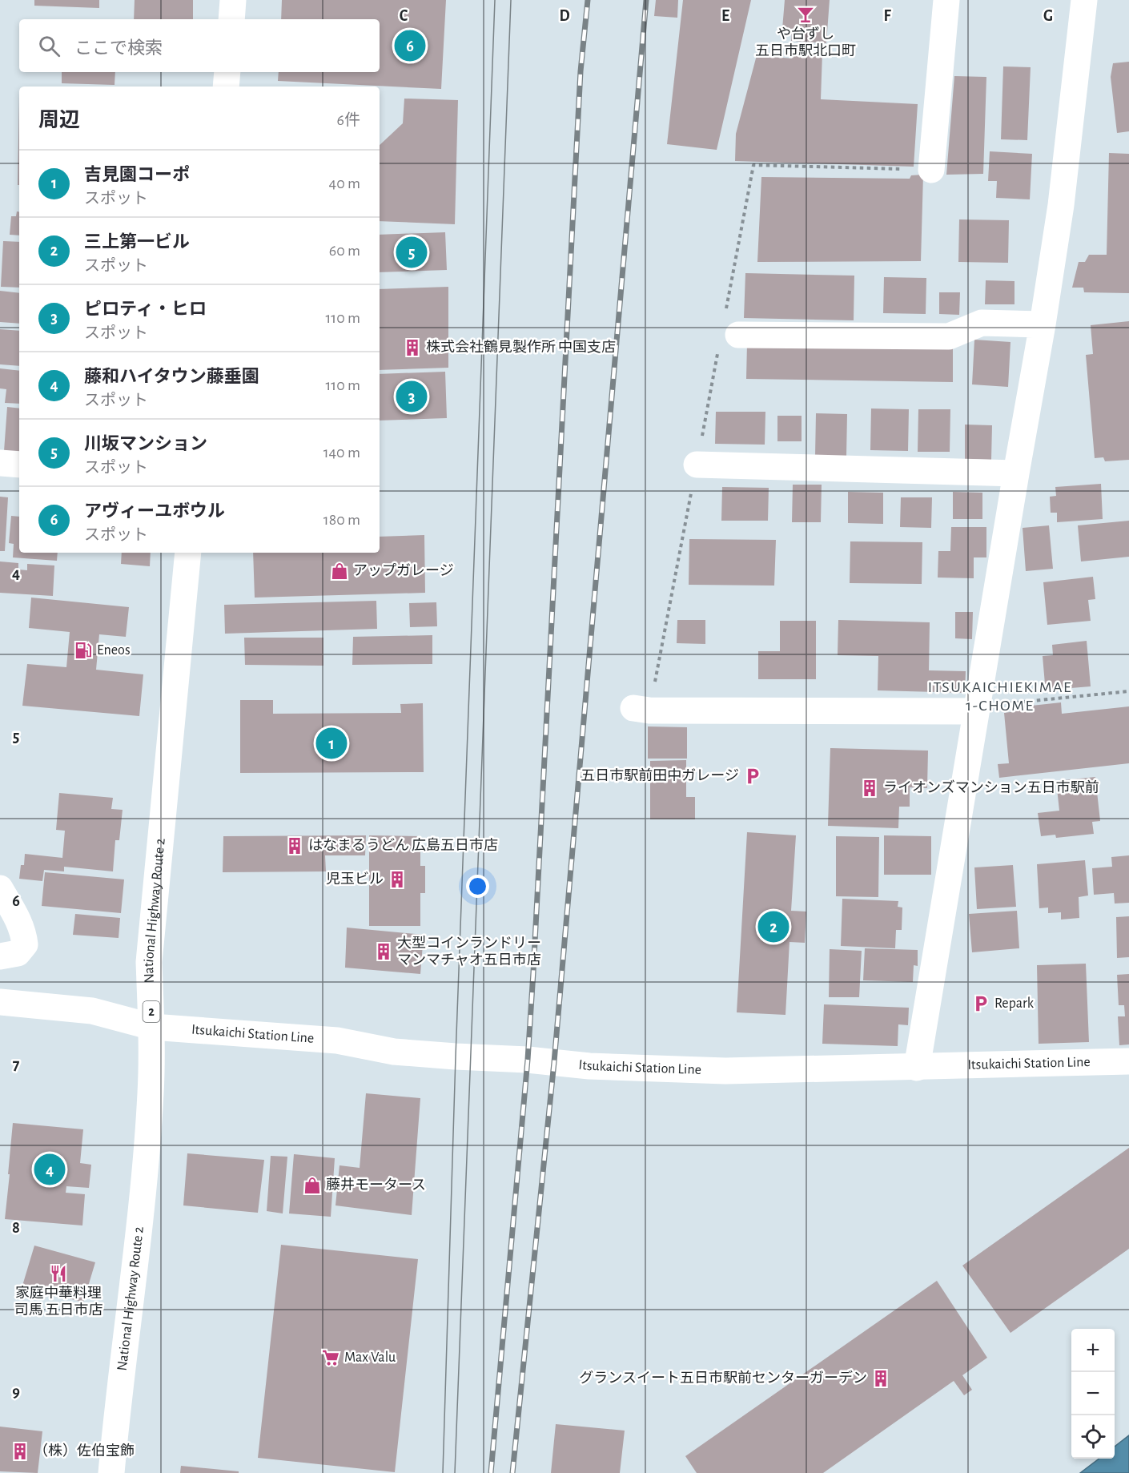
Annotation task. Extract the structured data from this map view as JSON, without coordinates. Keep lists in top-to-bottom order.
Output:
{
  "streets": {
    "main road": ["National Highway Route 2", "2", "Itsukaichi Station Line"]
  },
  "crossings": [
    ["National Highway Route 2", "Itsukaichi Station Line"]
  ],
  "districts": ["ITSUKAICHIEKIMAE 1-CHOME"],
  "places": {
    "bar": ["や台ずし 五日市駅北口町"],
    "building": [
      "株式会社鶴見製作所 中国支店",
      "ライオンズマンション五日市駅前",
      "はなまるうどん 広島五日市店",
      "児玉ビル",
      "大型コインランドリー マンマチャオ五日市店",
      "グランスイート五日市駅前センターガーデン",
      "（株）佐伯宝飾"
    ],
    "shop": ["アップガレージ", "藤井モータース"],
    "fuel station": ["Eneos"],
    "parking": ["五日市駅前田中ガレージ", "Repark"],
    "restaurant": ["家庭中華料理 司馬 五日市店"],
    "supermarket": ["Max Valu"]
  },
  "page": {
    "search": "ここで検索",
    "pins": [
      "6",
      "5",
      "3",
      "1",
      "2",
      "4"
    ],
    "heading": ["周辺", "6件"],
    "list": [
      {
        "mark": "1",
        "name": "吉見園コーポ",
        "note": "スポット",
        "value": "40 m"
      },
      {
        "mark": "2",
        "name": "三上第一ビル",
        "note": "スポット",
        "value": "60 m"
      },
      {
        "mark": "3",
        "name": "ピロティ・ヒロ",
        "note": "スポット",
        "value": "110 m"
      },
      {
        "mark": "4",
        "name": "藤和ハイタウン藤垂園",
        "note": "スポット",
        "value": "110 m"
      },
      {
        "mark": "5",
        "name": "川坂マンション",
        "note": "スポット",
        "value": "140 m"
      },
      {
        "mark": "6",
        "name": "アヴィーユボウル",
        "note": "スポット",
        "value": "180 m"
      }
    ],
    "map_buttons": ["+", "−"]
  },
  "grid": {
    "columns": [
      "C",
      "D",
      "E",
      "F",
      "G"
    ],
    "rows": [
      "4",
      "5",
      "6",
      "7",
      "8",
      "9"
    ]
  }
}
